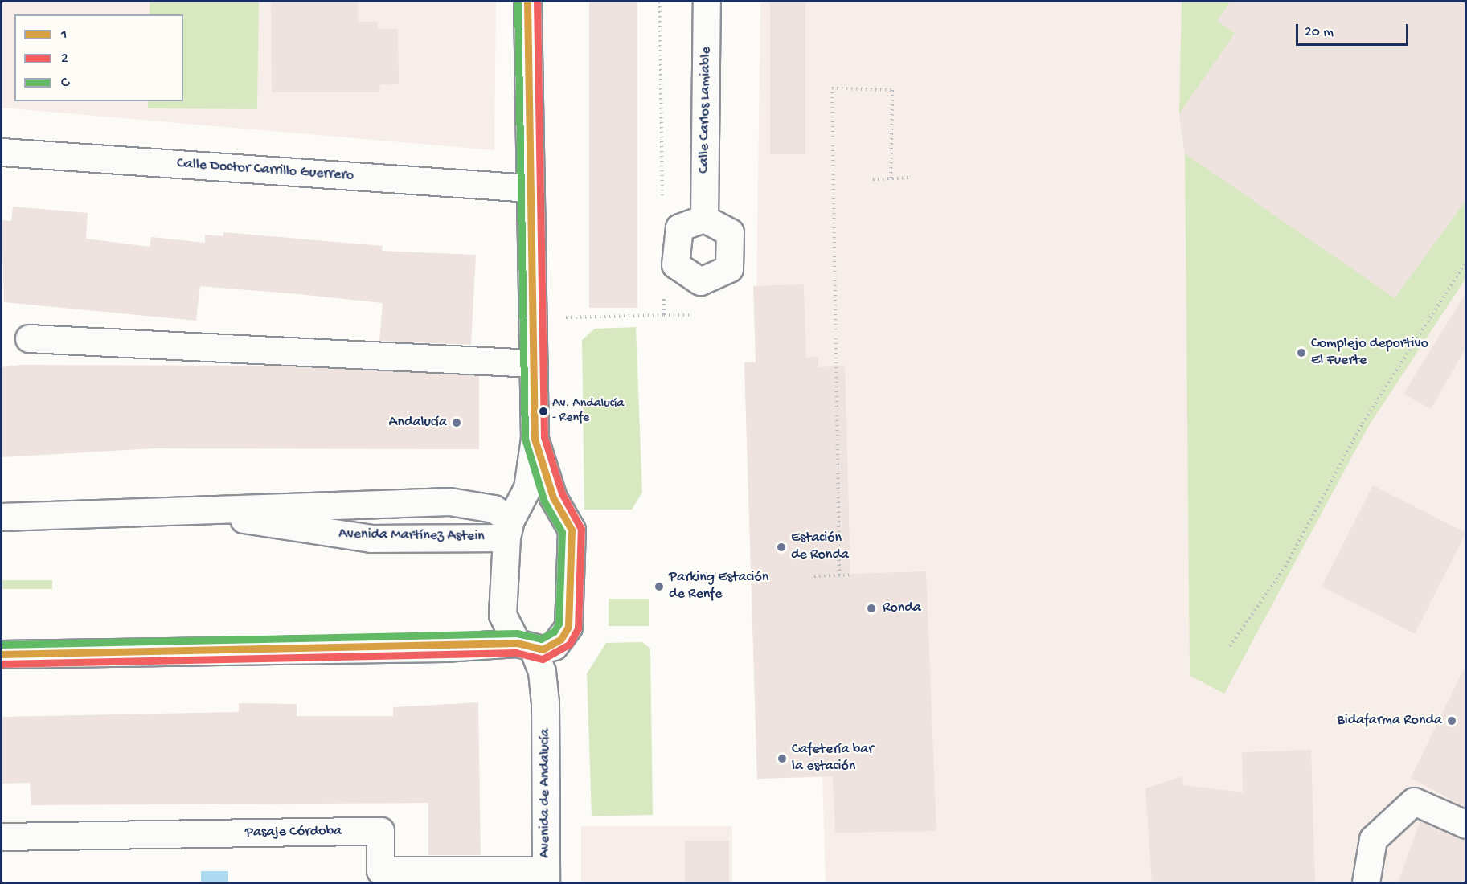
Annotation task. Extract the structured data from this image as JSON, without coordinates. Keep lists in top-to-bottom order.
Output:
{
  "streets": {
    "main road": [
      "Calle Carlos Lamiable",
      "Calle Doctor Carrillo Guerrero",
      "Avenida Martínez Astein",
      "Avenida de Andalucía",
      "Pasaje Córdoba"
    ]
  },
  "crossings": [
    ["Calle Doctor Carrillo Guerrero", "Avenida de Andalucía"],
    ["Avenida Martínez Astein", "Avenida de Andalucía"],
    ["Avenida de Andalucía", "Pasaje Córdoba"]
  ],
  "places": [
    "Complejo deportivo El Fuerte",
    "Av. Andalucía - Renfe",
    "Andalucía",
    "Estación de Ronda",
    "Parking Estación de Renfe",
    "Ronda",
    "Bidafarma Ronda",
    "Cafetería bar la estación"
  ],
  "lines": ["transit line 1", "transit line 2", "transit line C"],
  "legend": ["1", "2", "C"],
  "scale_bar": "20 m"
}
